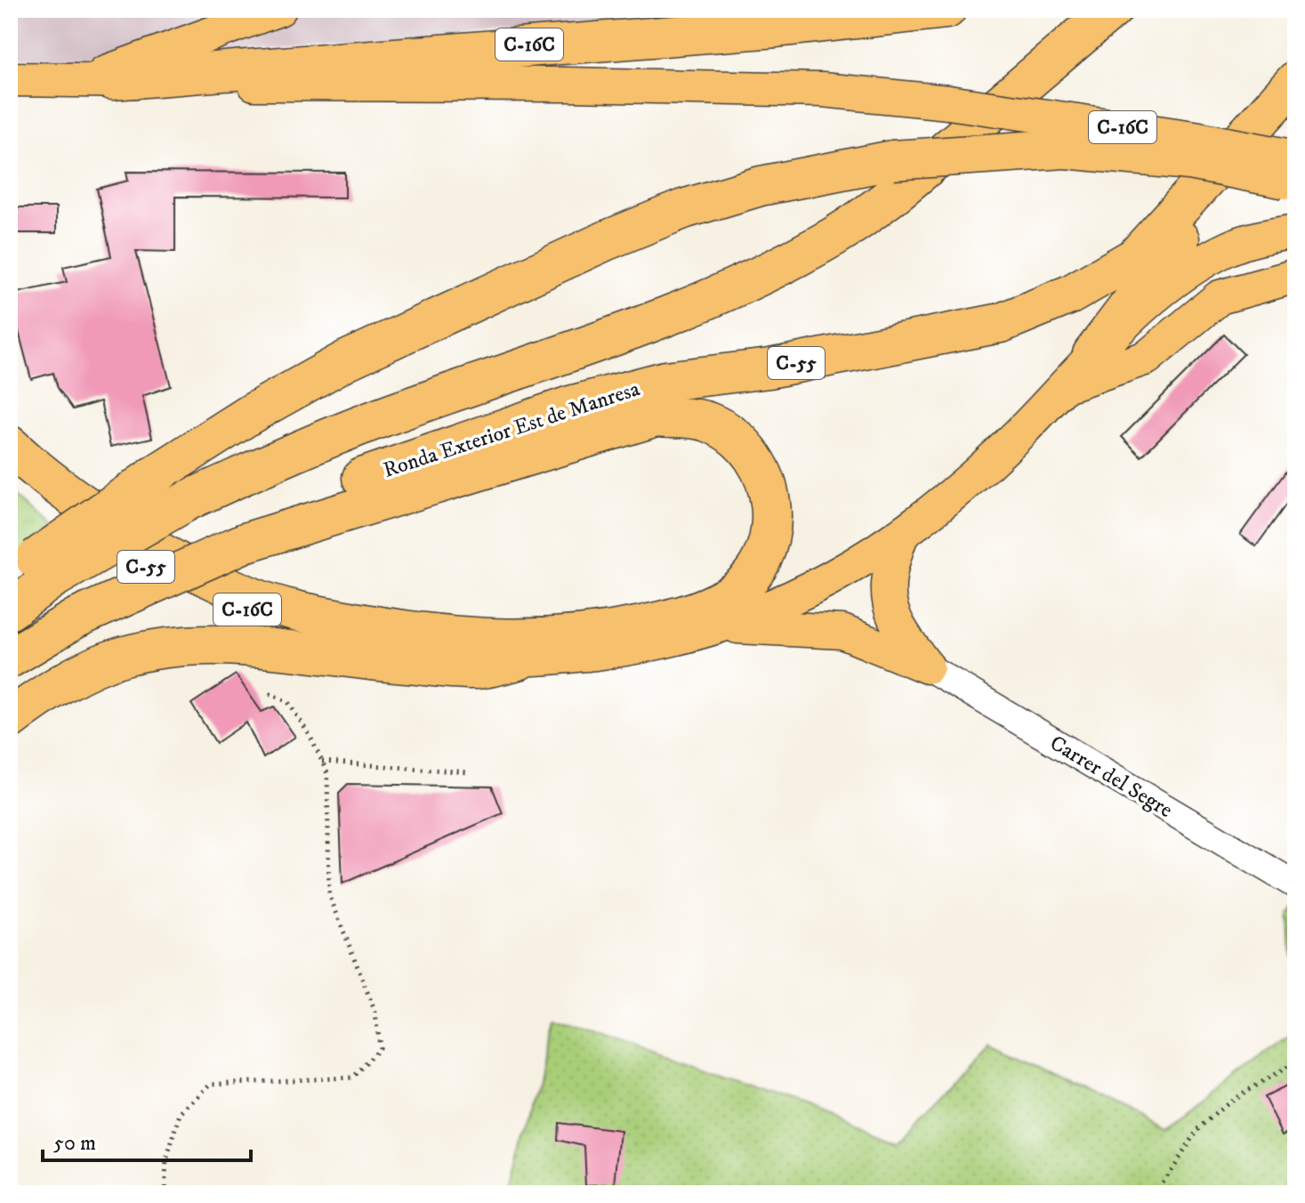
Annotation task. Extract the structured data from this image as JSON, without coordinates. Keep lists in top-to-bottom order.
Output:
{
  "streets": {
    "highway": ["C-16C", "C-55", "Ronda Exterior Est de Manresa"],
    "street": ["Carrer del Segre"]
  },
  "scale_bar": "50 m"
}
